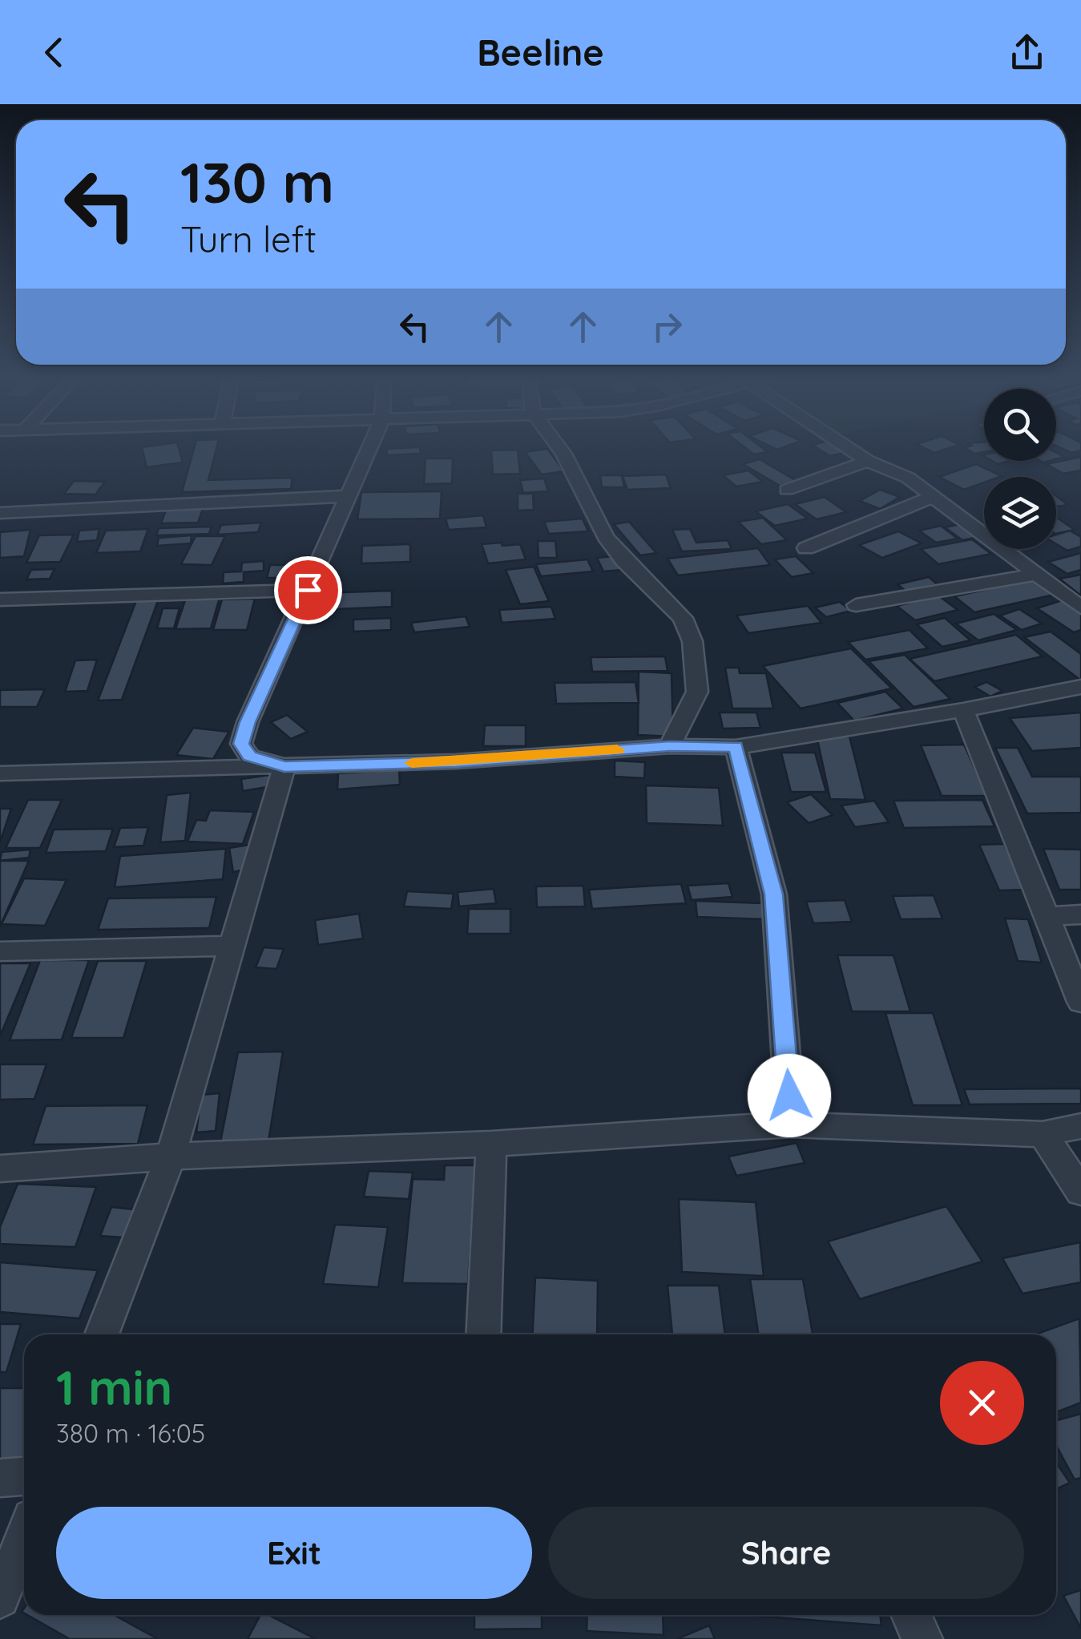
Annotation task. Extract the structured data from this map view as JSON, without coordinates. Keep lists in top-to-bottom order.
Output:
{
  "page": {
    "header": "Beeline",
    "turn": ["130 m", "Turn left"],
    "heading": ["1 min", "380 m · 16:05"],
    "buttons": ["Exit", "Share"]
  }
}
